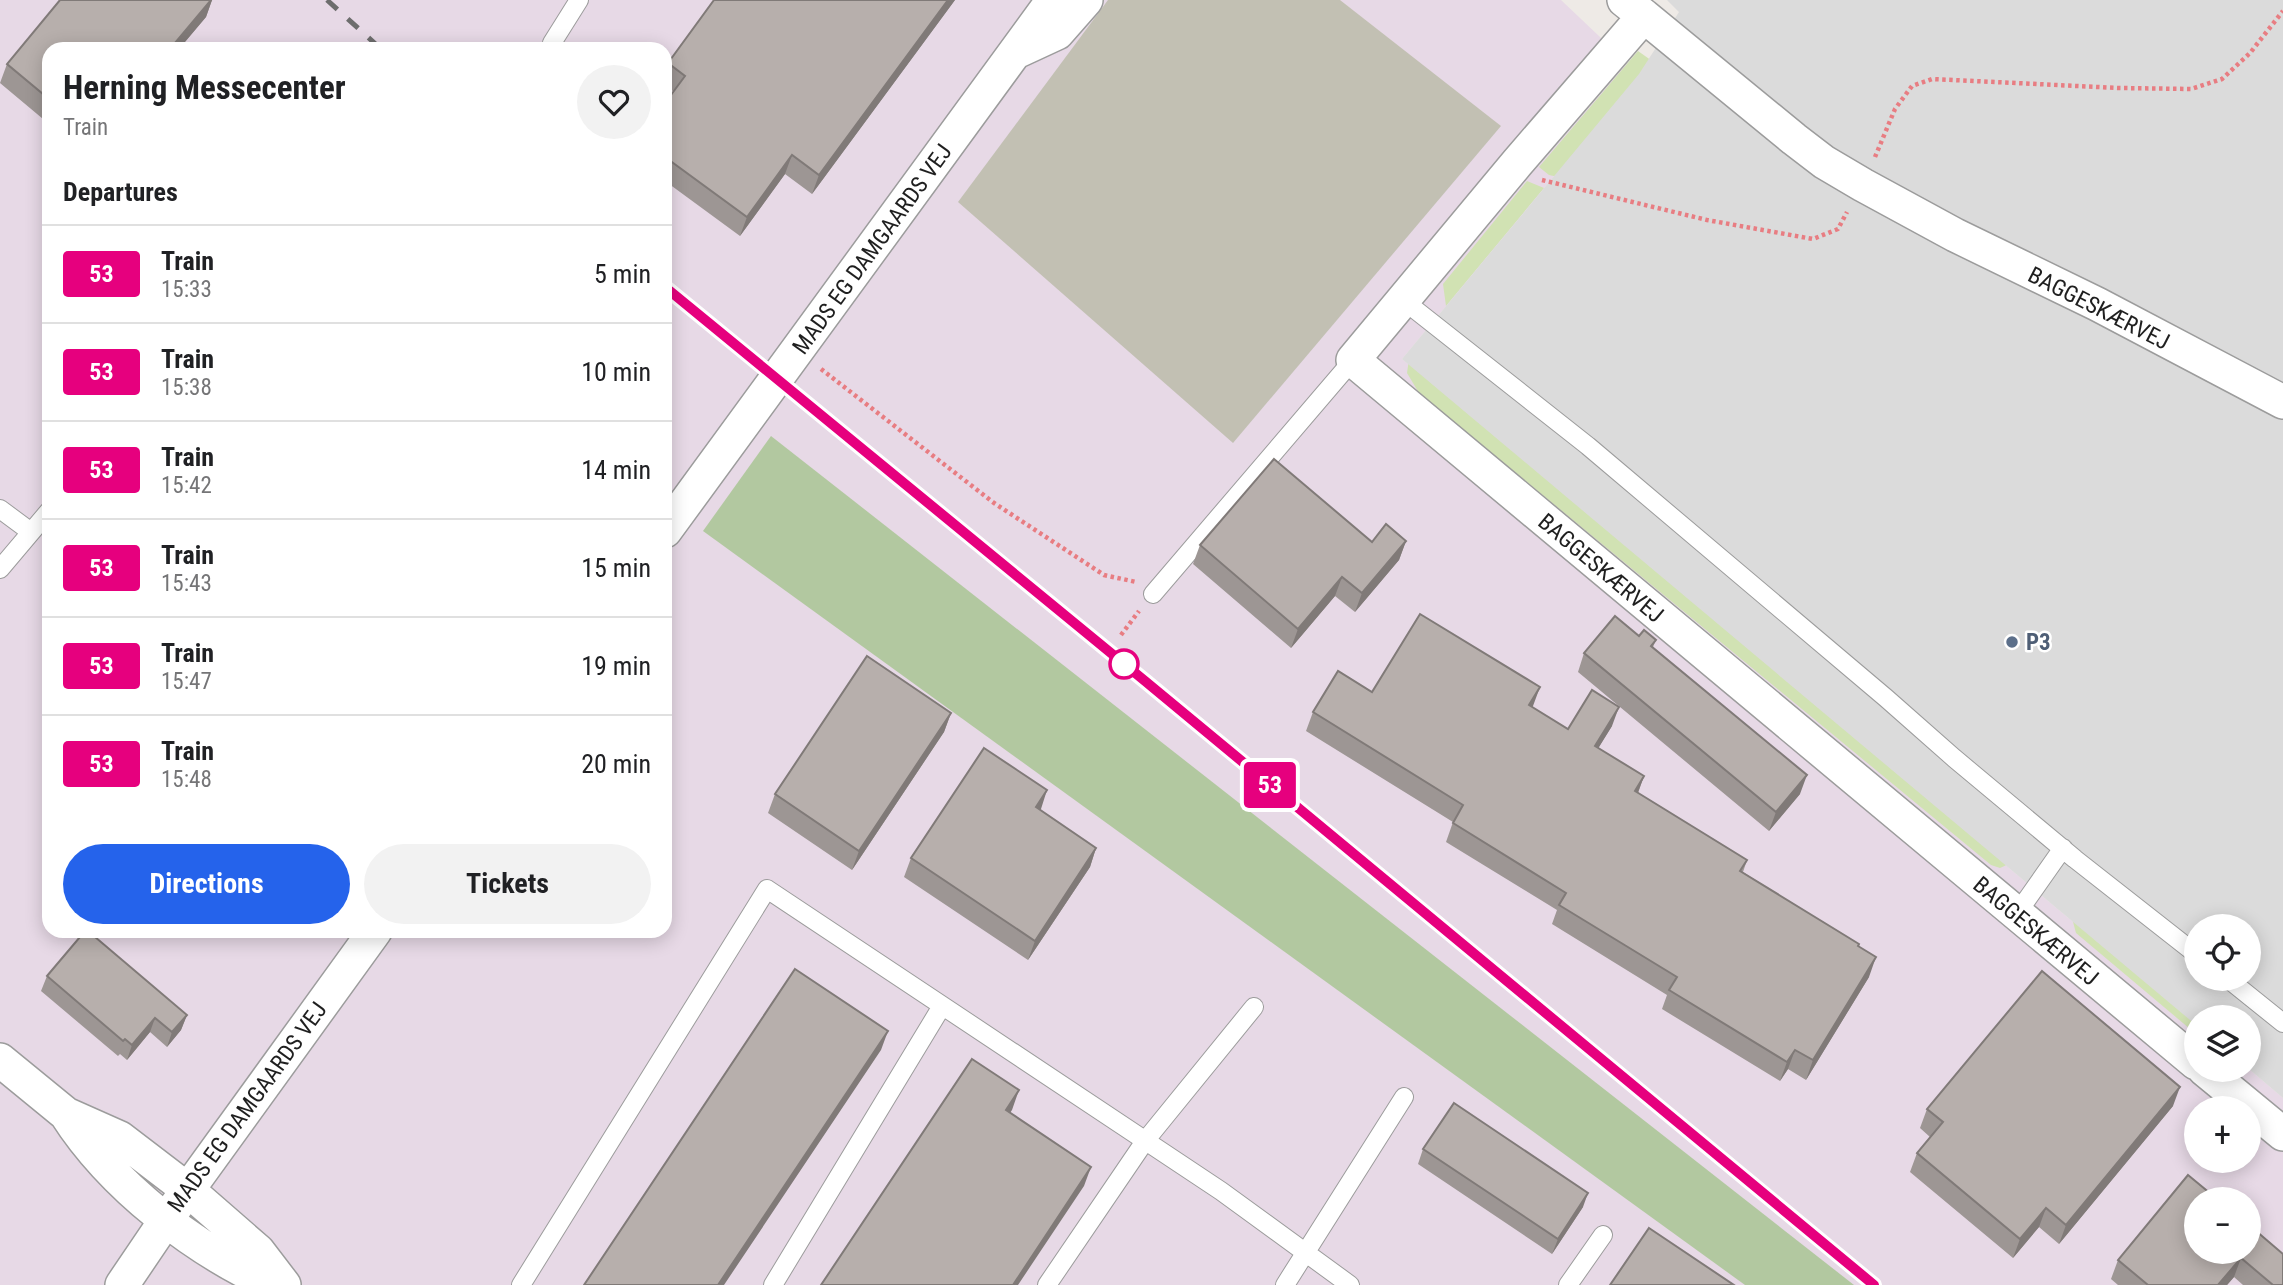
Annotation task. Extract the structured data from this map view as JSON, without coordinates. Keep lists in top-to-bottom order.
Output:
{
  "streets": {
    "street": ["MADS EG DAMGAARDS VEJ", "BAGGESKÆRVEJ"]
  },
  "places": ["P3"],
  "page": {
    "on_map": "53",
    "heading": [
      ["Herning Messecenter", "Train"],
      "Departures"
    ],
    "list": [
      {
        "mark": "53",
        "name": "Train",
        "note": "15:33",
        "value": "5 min"
      },
      {
        "mark": "53",
        "name": "Train",
        "note": "15:38",
        "value": "10 min"
      },
      {
        "mark": "53",
        "name": "Train",
        "note": "15:42",
        "value": "14 min"
      },
      {
        "mark": "53",
        "name": "Train",
        "note": "15:43",
        "value": "15 min"
      },
      {
        "mark": "53",
        "name": "Train",
        "note": "15:47",
        "value": "19 min"
      },
      {
        "mark": "53",
        "name": "Train",
        "note": "15:48",
        "value": "20 min"
      }
    ],
    "buttons": ["Directions", "Tickets"],
    "map_buttons": ["+", "−"]
  }
}
